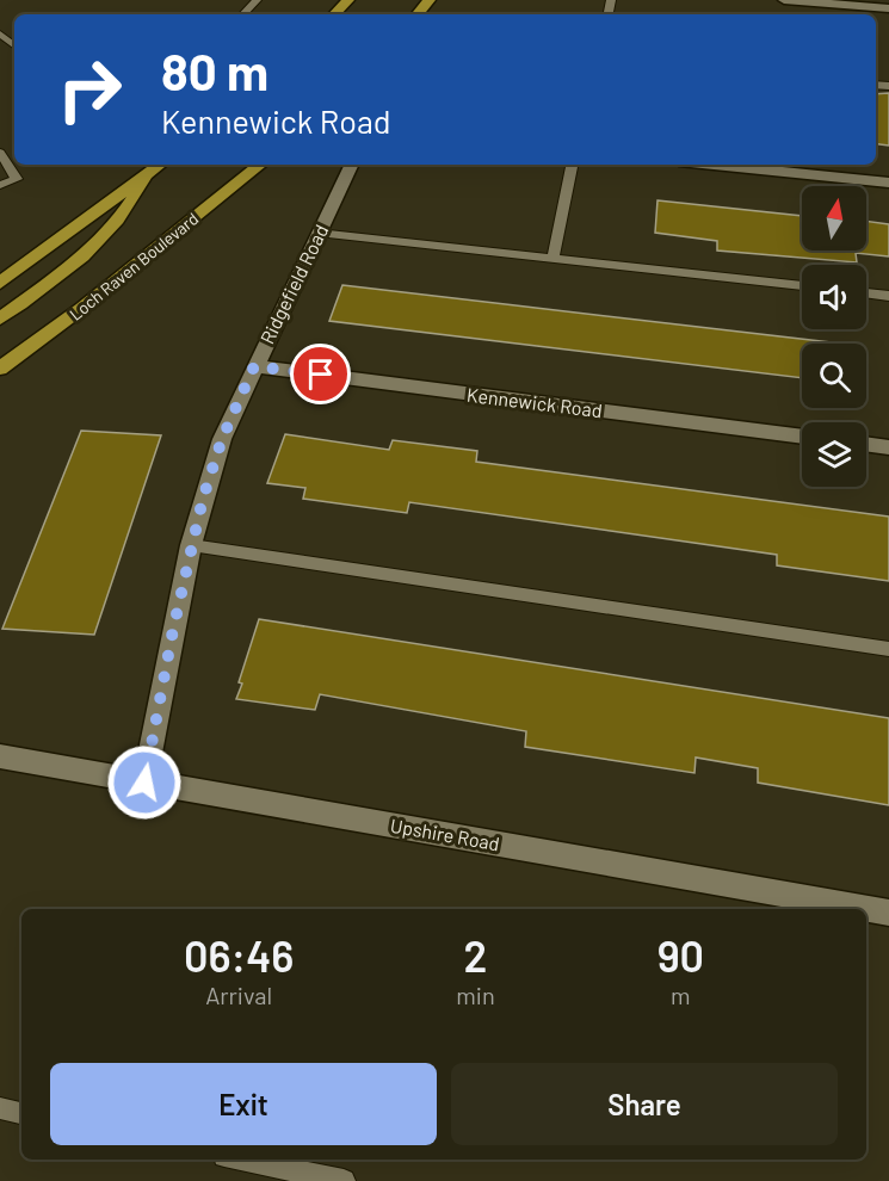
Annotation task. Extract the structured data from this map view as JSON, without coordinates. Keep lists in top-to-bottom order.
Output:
{
  "streets": {
    "main road": ["Loch Raven Boulevard"],
    "street": ["Ridgefield Road", "Kennewick Road", "Upshire Road"]
  },
  "crossings": [
    ["Ridgefield Road", "Kennewick Road"],
    ["Ridgefield Road", "Upshire Road"]
  ],
  "north": "top",
  "page": {
    "turn": ["80 m", "Kennewick Road"],
    "eta": [
      "06:46",
      "Arrival",
      "2",
      "min",
      "90",
      "m"
    ],
    "buttons": ["Exit", "Share"]
  }
}
